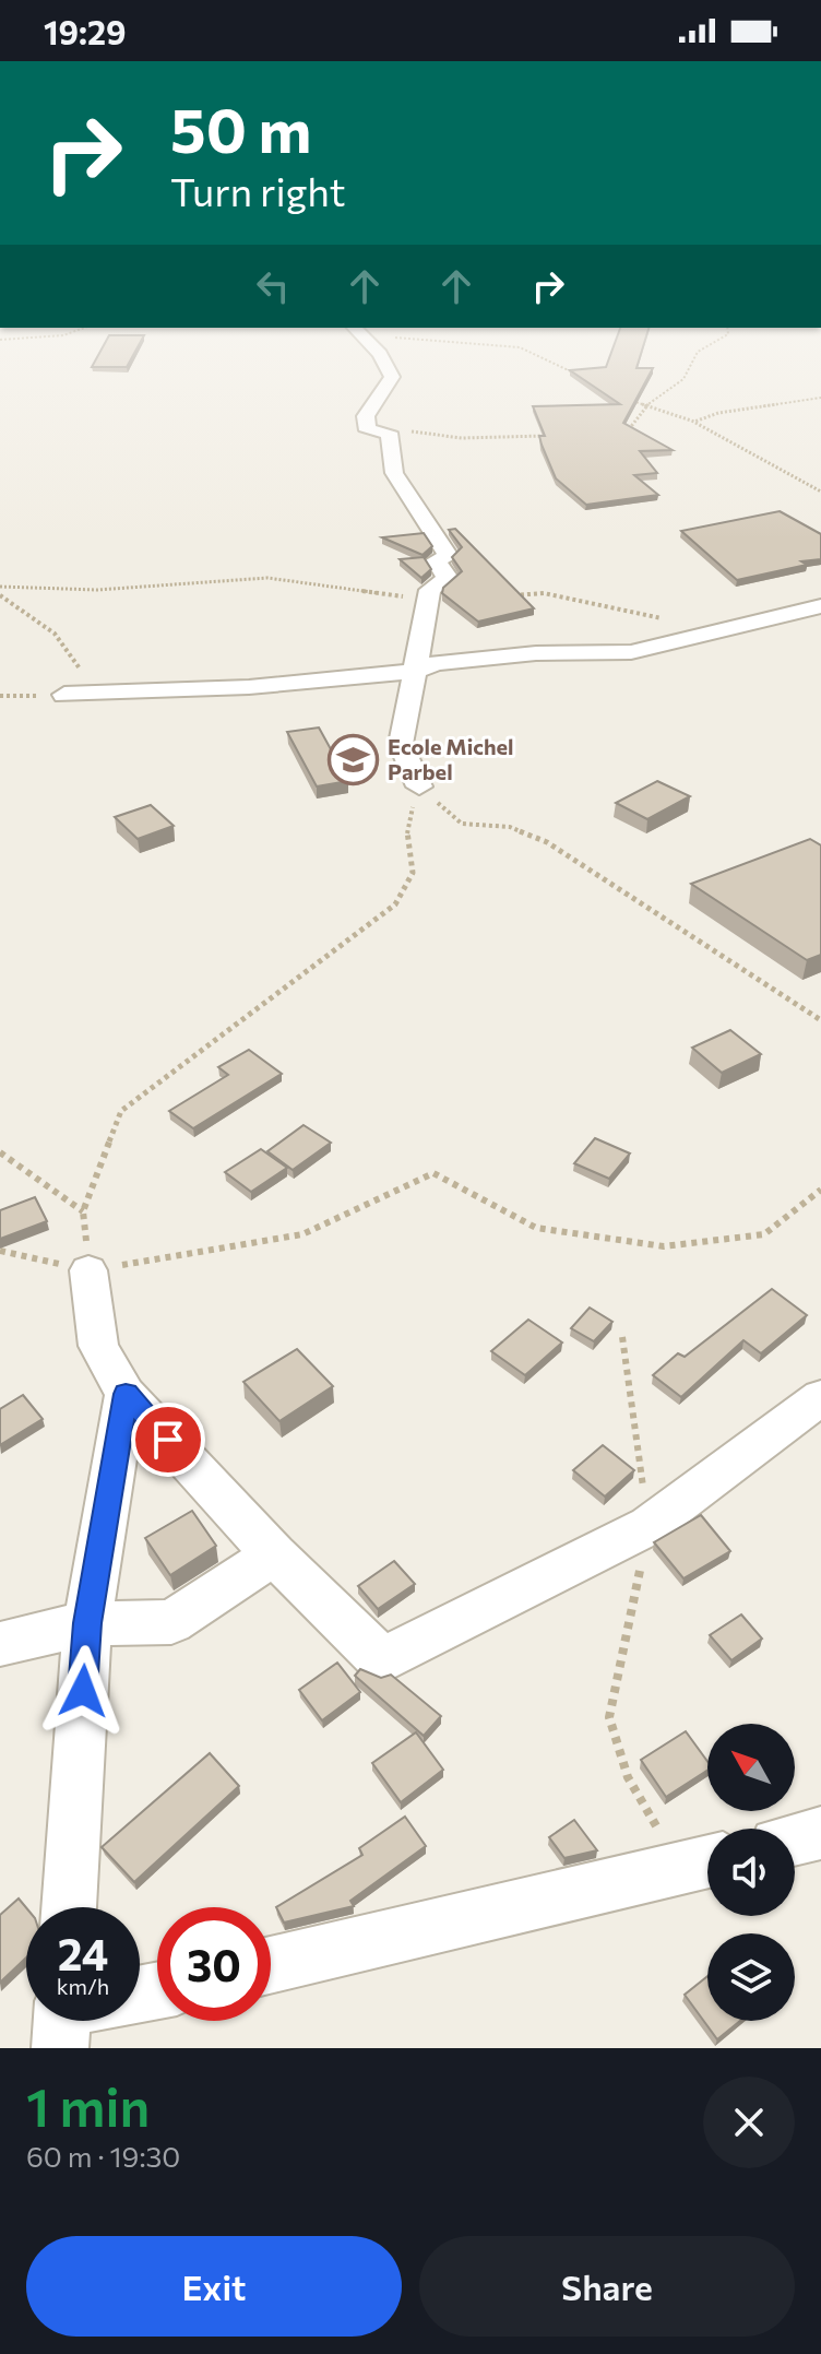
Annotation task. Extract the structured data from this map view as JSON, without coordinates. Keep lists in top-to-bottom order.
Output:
{
  "places": {
    "school or university": ["Ecole Michel Parbel"]
  },
  "north": "top left",
  "page": {
    "status": "19:29",
    "turn": ["50 m", "Turn right"],
    "speed": "24 km/h",
    "limit": "30",
    "heading": ["1 min", "60 m · 19:30"],
    "buttons": ["Exit", "Share"]
  }
}
